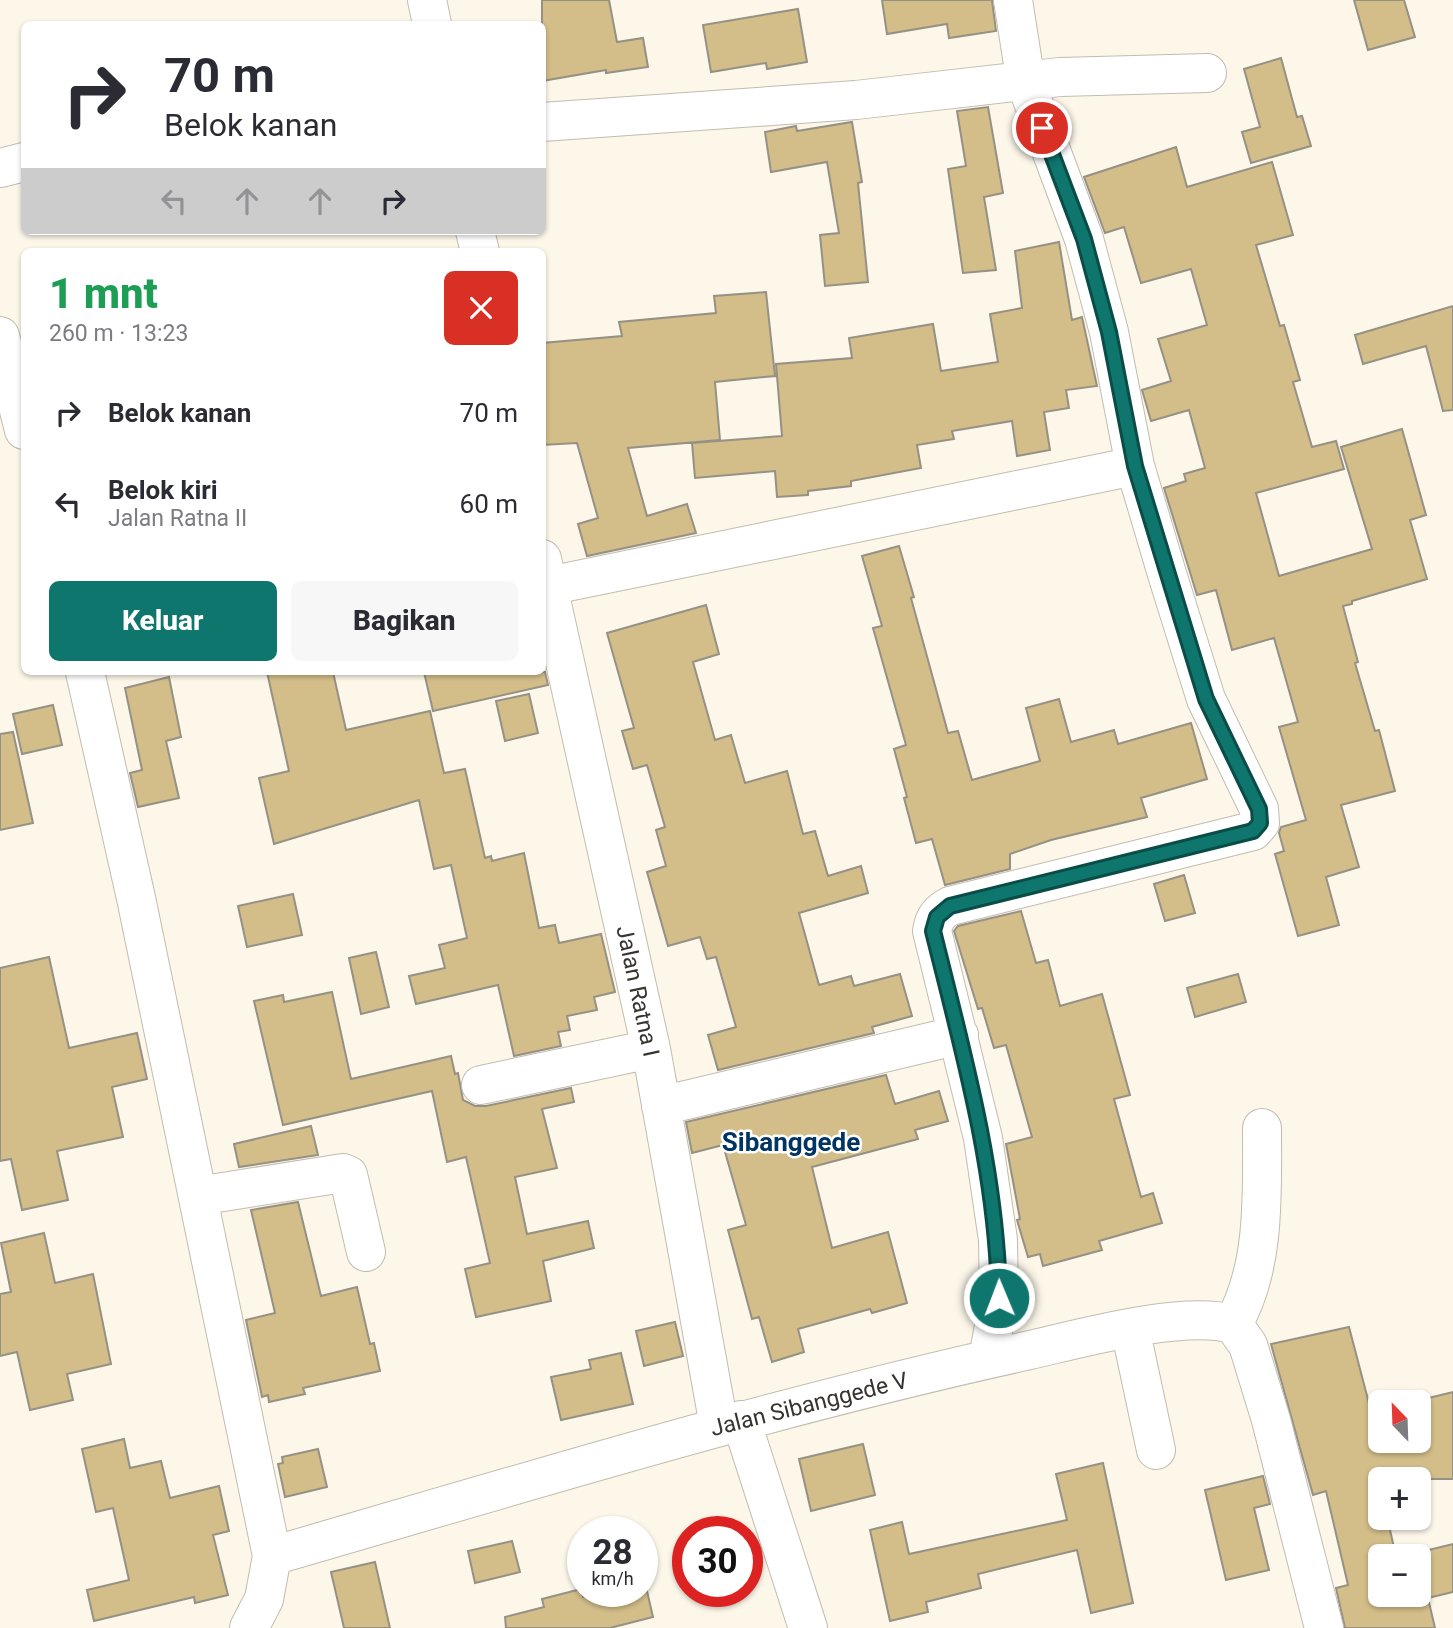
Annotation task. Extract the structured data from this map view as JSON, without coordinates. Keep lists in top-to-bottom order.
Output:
{
  "streets": {
    "street": ["Jalan Ratna I", "Jalan Sibanggede V"]
  },
  "crossings": [
    ["Jalan Ratna I", "Jalan Sibanggede V"]
  ],
  "districts": ["Sibanggede"],
  "north": "top left",
  "page": {
    "turn": ["70 m", "Belok kanan"],
    "heading": ["1 mnt", "260 m · 13:23"],
    "list": [
      {
        "name": "Belok kanan",
        "value": "70 m"
      },
      {
        "name": "Belok kiri",
        "note": "Jalan Ratna II",
        "value": "60 m"
      }
    ],
    "buttons": ["Keluar", "Bagikan"],
    "map_buttons": ["+", "−"],
    "speed": "28 km/h",
    "limit": "30"
  }
}
